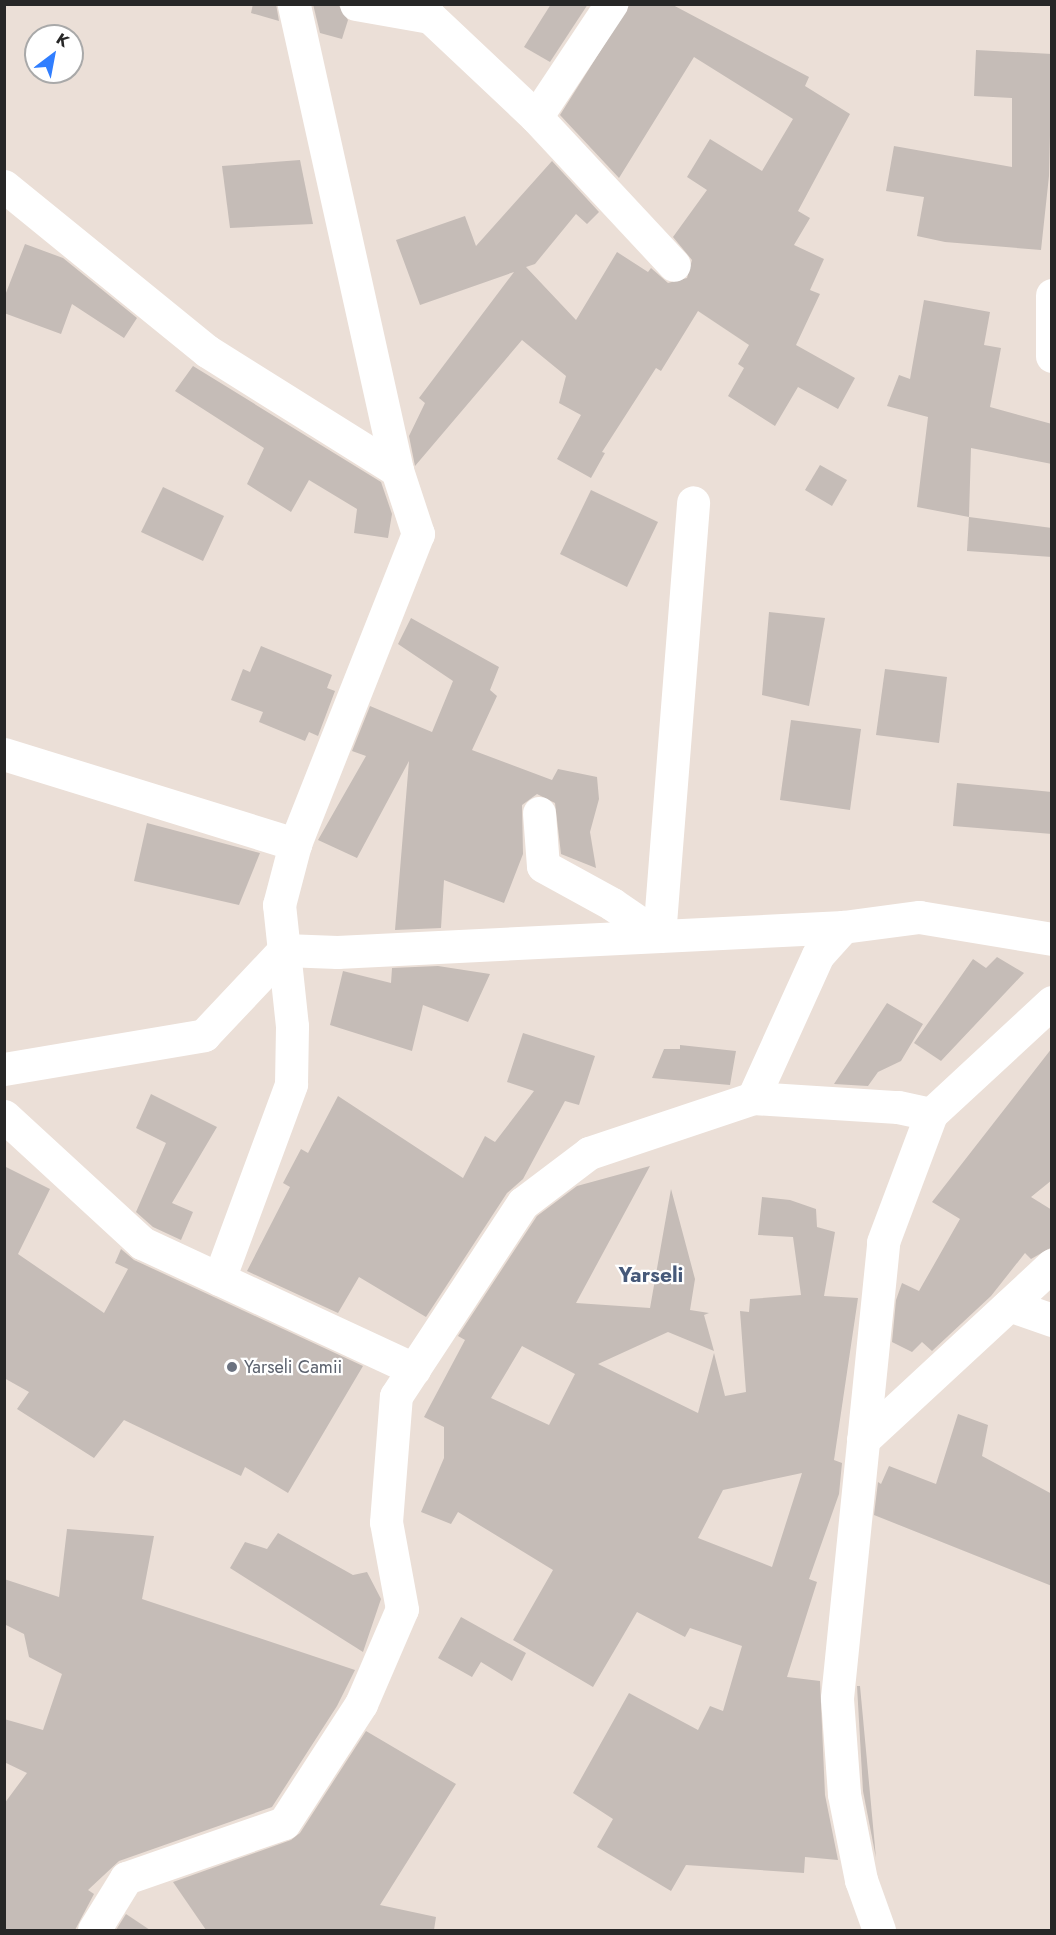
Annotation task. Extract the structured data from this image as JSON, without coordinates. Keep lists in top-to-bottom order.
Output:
{
  "districts": ["Yarseli"],
  "places": ["Yarseli Camii"],
  "north": "top right"
}
